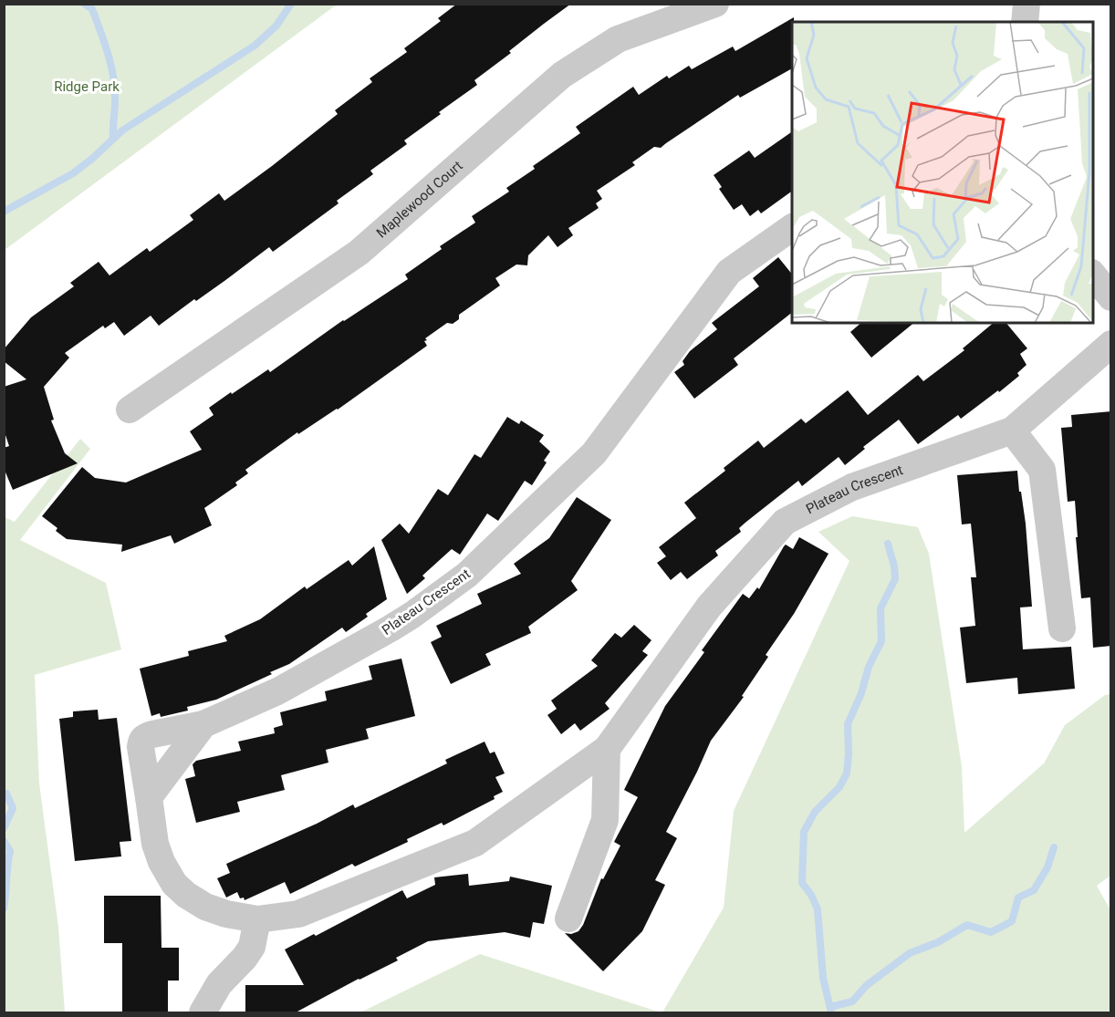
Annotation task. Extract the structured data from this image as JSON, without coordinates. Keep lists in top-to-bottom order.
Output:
{
  "streets": {
    "street": ["Maplewood Court", "Plateau Crescent"]
  },
  "parks": ["Ridge Park"]
}
